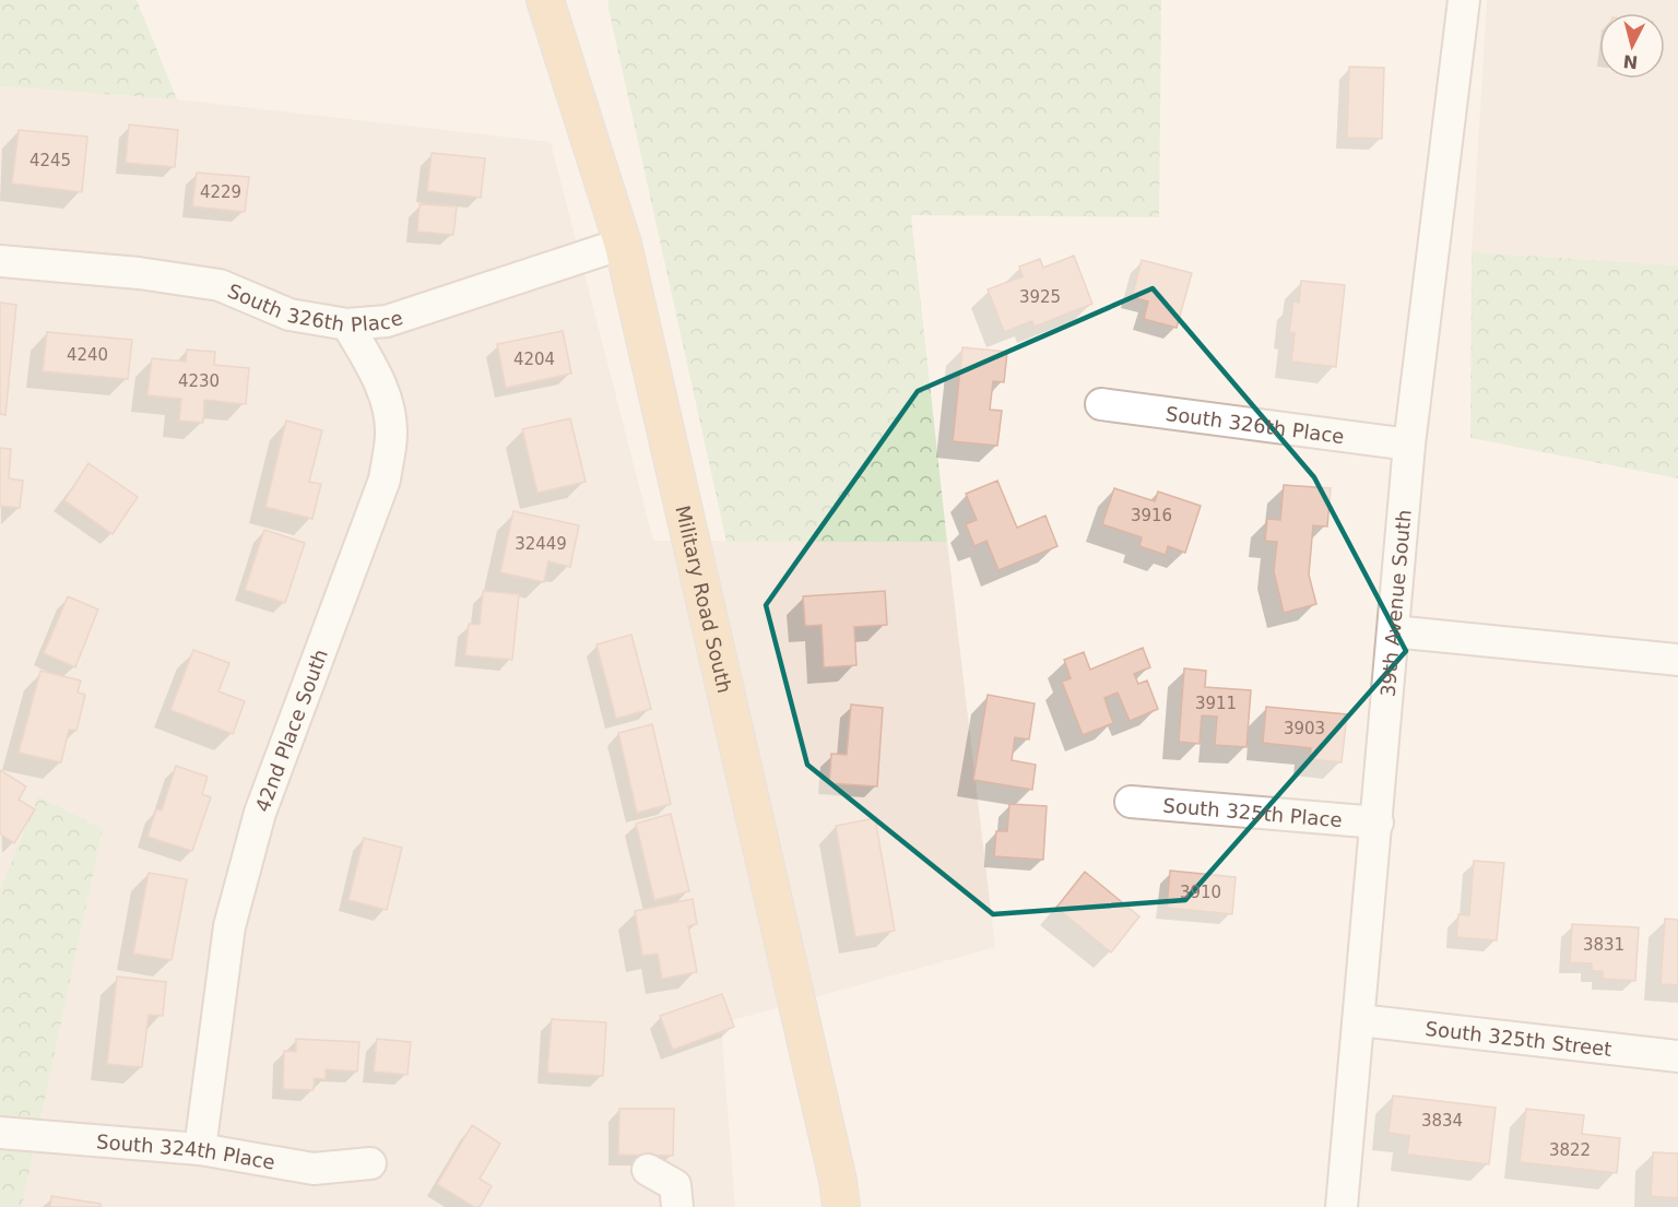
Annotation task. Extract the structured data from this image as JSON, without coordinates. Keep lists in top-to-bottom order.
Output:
{
  "streets": {
    "main road": ["Military Road South"],
    "street": [
      "South 326th Place",
      "39th Avenue South",
      "42nd Place South",
      "South 325th Place",
      "South 325th Street",
      "South 324th Place"
    ]
  },
  "crossings": [
    ["South 326th Place", "Military Road South"],
    ["South 326th Place", "39th Avenue South"],
    ["South 326th Place", "42nd Place South"],
    ["39th Avenue South", "South 325th Place"],
    ["39th Avenue South", "South 325th Street"],
    ["42nd Place South", "South 324th Place"]
  ],
  "house_numbers": [
    "4245",
    "4229",
    "3925",
    "4240",
    "4204",
    "4230",
    "3916",
    "32449",
    "3911",
    "3903",
    "3910",
    "3831",
    "3834",
    "3822"
  ],
  "north": "bottom"
}
